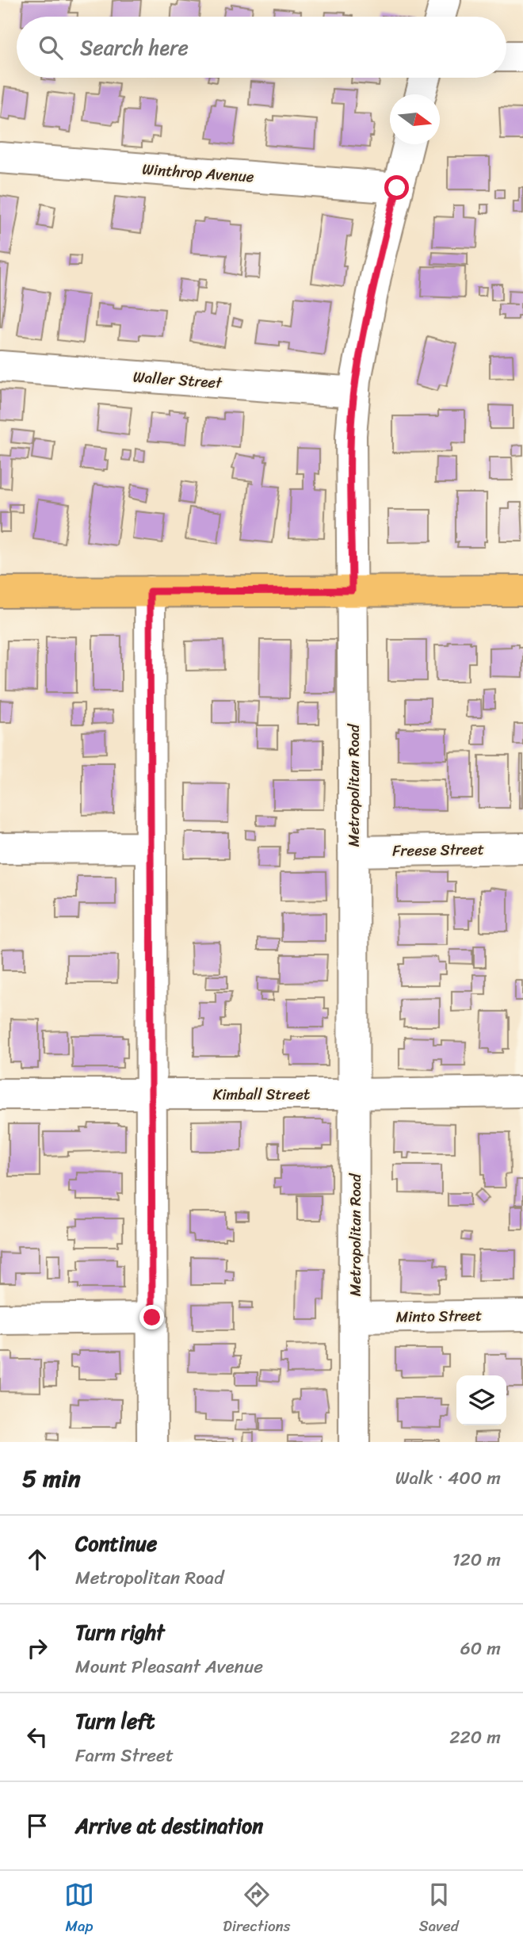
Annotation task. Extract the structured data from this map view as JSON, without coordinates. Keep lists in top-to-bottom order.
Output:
{
  "streets": {
    "street": [
      "Winthrop Avenue",
      "Waller Street",
      "Metropolitan Road",
      "Freese Street",
      "Kimball Street",
      "Minto Street"
    ]
  },
  "crossings": [
    ["Winthrop Avenue", "Metropolitan Road"],
    ["Waller Street", "Metropolitan Road"],
    ["Metropolitan Road", "Freese Street"],
    ["Metropolitan Road", "Kimball Street"],
    ["Metropolitan Road", "Minto Street"]
  ],
  "north": "right",
  "page": {
    "search": "Search here",
    "heading": ["5 min", "Walk · 400 m"],
    "list": [
      ["Continue", "Metropolitan Road", "120 m"],
      ["Turn right", "Mount Pleasant Avenue", "60 m"],
      ["Turn left", "Farm Street", "220 m"],
      "Arrive at destination"
    ],
    "nav": ["Map", "Directions", "Saved"]
  }
}
